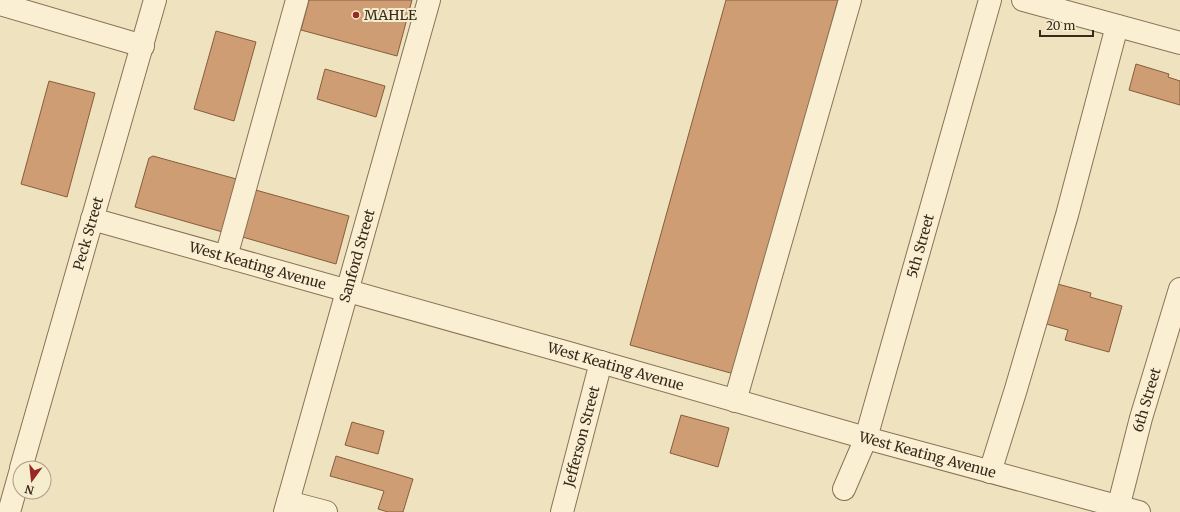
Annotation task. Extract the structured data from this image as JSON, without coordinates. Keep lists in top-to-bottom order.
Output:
{
  "streets": {
    "street": [
      "Peck Street",
      "5th Street",
      "Sanford Street",
      "West Keating Avenue",
      "6th Street",
      "Jefferson Street"
    ]
  },
  "crossings": [
    ["Peck Street", "West Keating Avenue"],
    ["5th Street", "West Keating Avenue"],
    ["Sanford Street", "West Keating Avenue"],
    ["West Keating Avenue", "6th Street"],
    ["West Keating Avenue", "Jefferson Street"]
  ],
  "places": ["MAHLE"],
  "scale_bar": "20 m",
  "north": "bottom"
}
